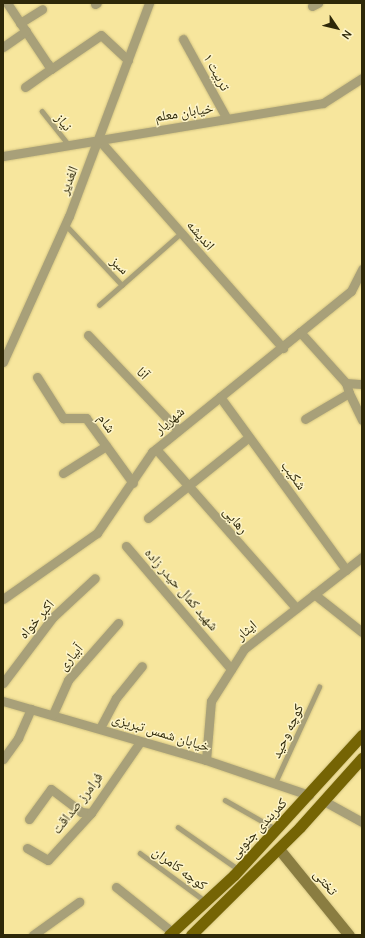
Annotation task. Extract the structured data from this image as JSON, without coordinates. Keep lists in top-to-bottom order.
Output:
{
  "streets": {
    "main road": ["کمربندی جنوبی", "تختی"],
    "street": [
      "تربیت ۱",
      "خیابان معلم",
      "الغدیر",
      "اندیشه",
      "آنا",
      "شهریار",
      "شام",
      "شکیب",
      "رهایی",
      "شهید کمال حیدر زاده",
      "اکبر خواه",
      "ایثار",
      "آبیاری",
      "خیابان شمس تبریزی",
      "فرامرز صداقت"
    ],
    "lane": [
      "نیاز",
      "سبز",
      "کوچه وحید",
      "کوچه کامران"
    ]
  },
  "crossings": [
    ["تربیت ۱", "خیابان معلم"],
    ["خیابان معلم", "نیاز"],
    ["خیابان معلم", "الغدیر"],
    ["خیابان معلم", "اندیشه"],
    ["الغدیر", "اندیشه"],
    ["الغدیر", "سبز"],
    ["اندیشه", "سبز"],
    ["اندیشه", "شهریار"],
    ["آنا", "شهریار"],
    ["شهریار", "شام"],
    ["شهریار", "شکیب"],
    ["شهریار", "رهایی"],
    ["شکیب", "ایثار"],
    ["رهایی", "ایثار"],
    ["شهید کمال حیدر زاده", "ایثار"],
    ["ایثار", "خیابان شمس تبریزی"],
    ["آبیاری", "خیابان شمس تبریزی"],
    ["کوچه وحید", "خیابان شمس تبریزی"],
    ["خیابان شمس تبریزی", "فرامرز صداقت"],
    ["خیابان شمس تبریزی", "کمربندی جنوبی"],
    ["کمربندی جنوبی", "کوچه کامران"],
    ["کمربندی جنوبی", "تختی"]
  ],
  "north": "bottom right"
}
